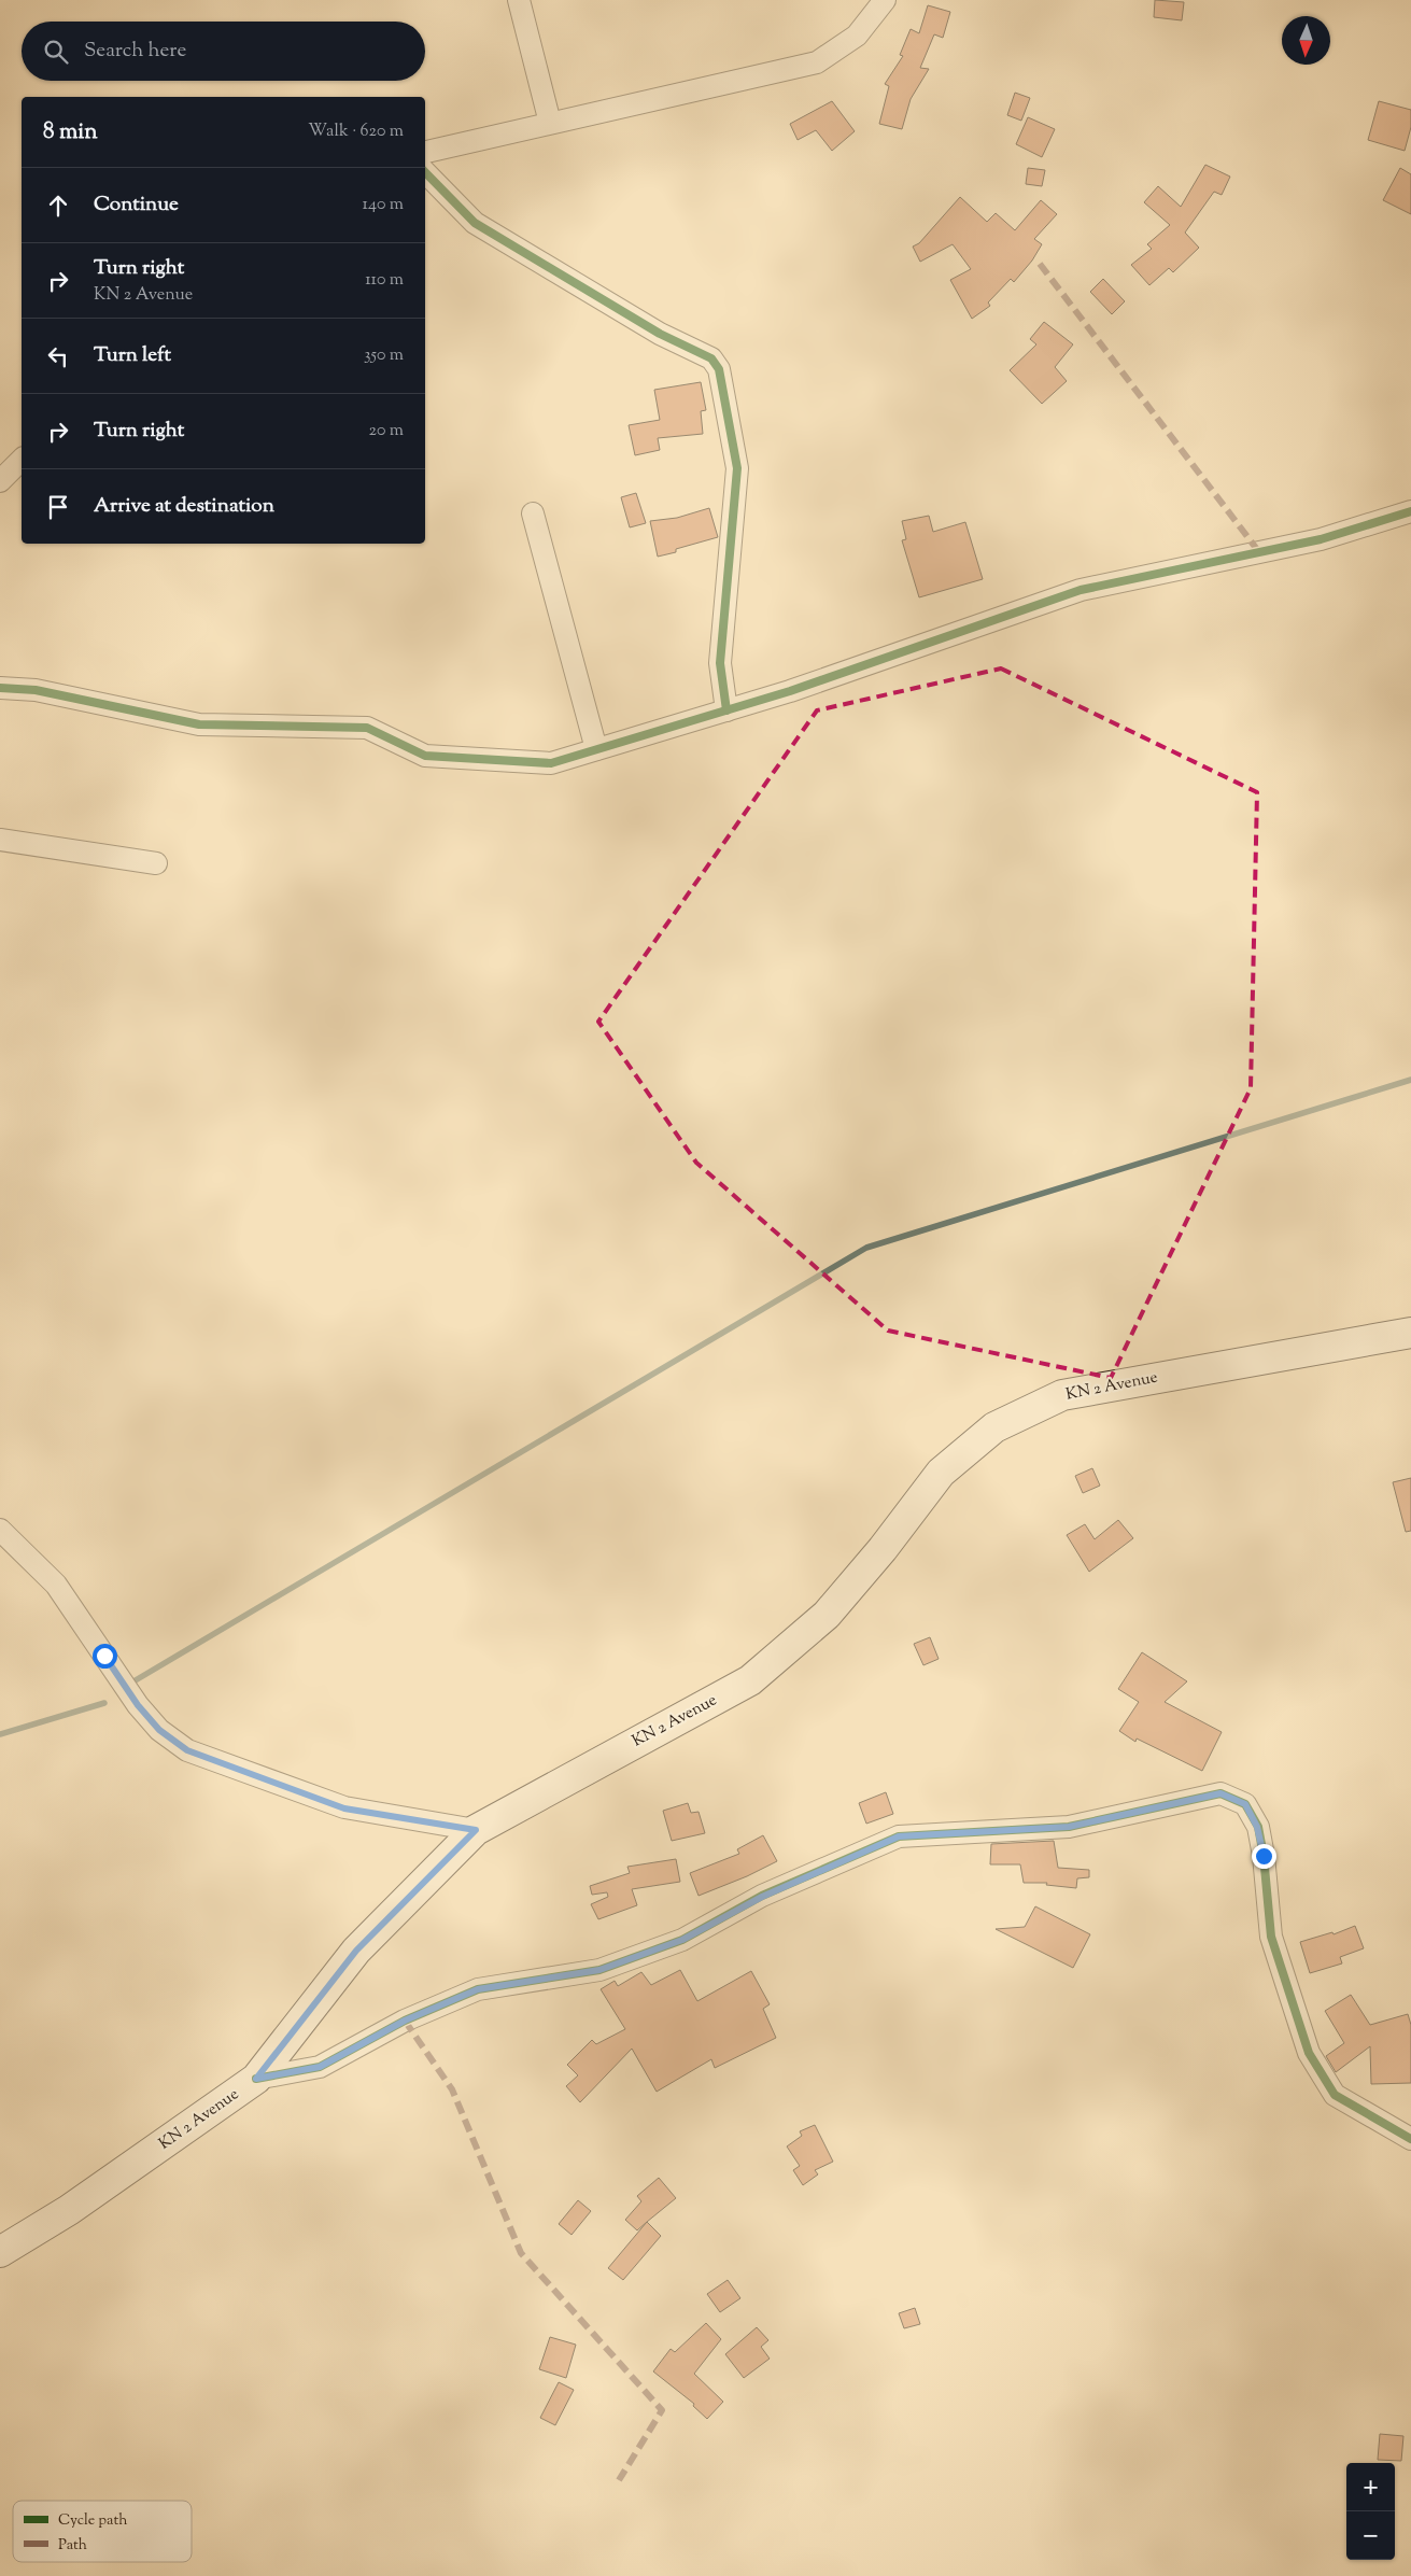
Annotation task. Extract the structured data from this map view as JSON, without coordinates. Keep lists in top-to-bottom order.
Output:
{
  "streets": {
    "main road": ["KN 2 Avenue"]
  },
  "legend": ["Cycle path", "Path"],
  "north": "bottom",
  "page": {
    "search": "Search here",
    "heading": ["8 min", "Walk · 620 m"],
    "list": [
      ["Continue", "140 m"],
      ["Turn right", "KN 2 Avenue", "110 m"],
      ["Turn left", "350 m"],
      ["Turn right", "20 m"],
      "Arrive at destination"
    ],
    "map_buttons": ["+", "−"]
  }
}
